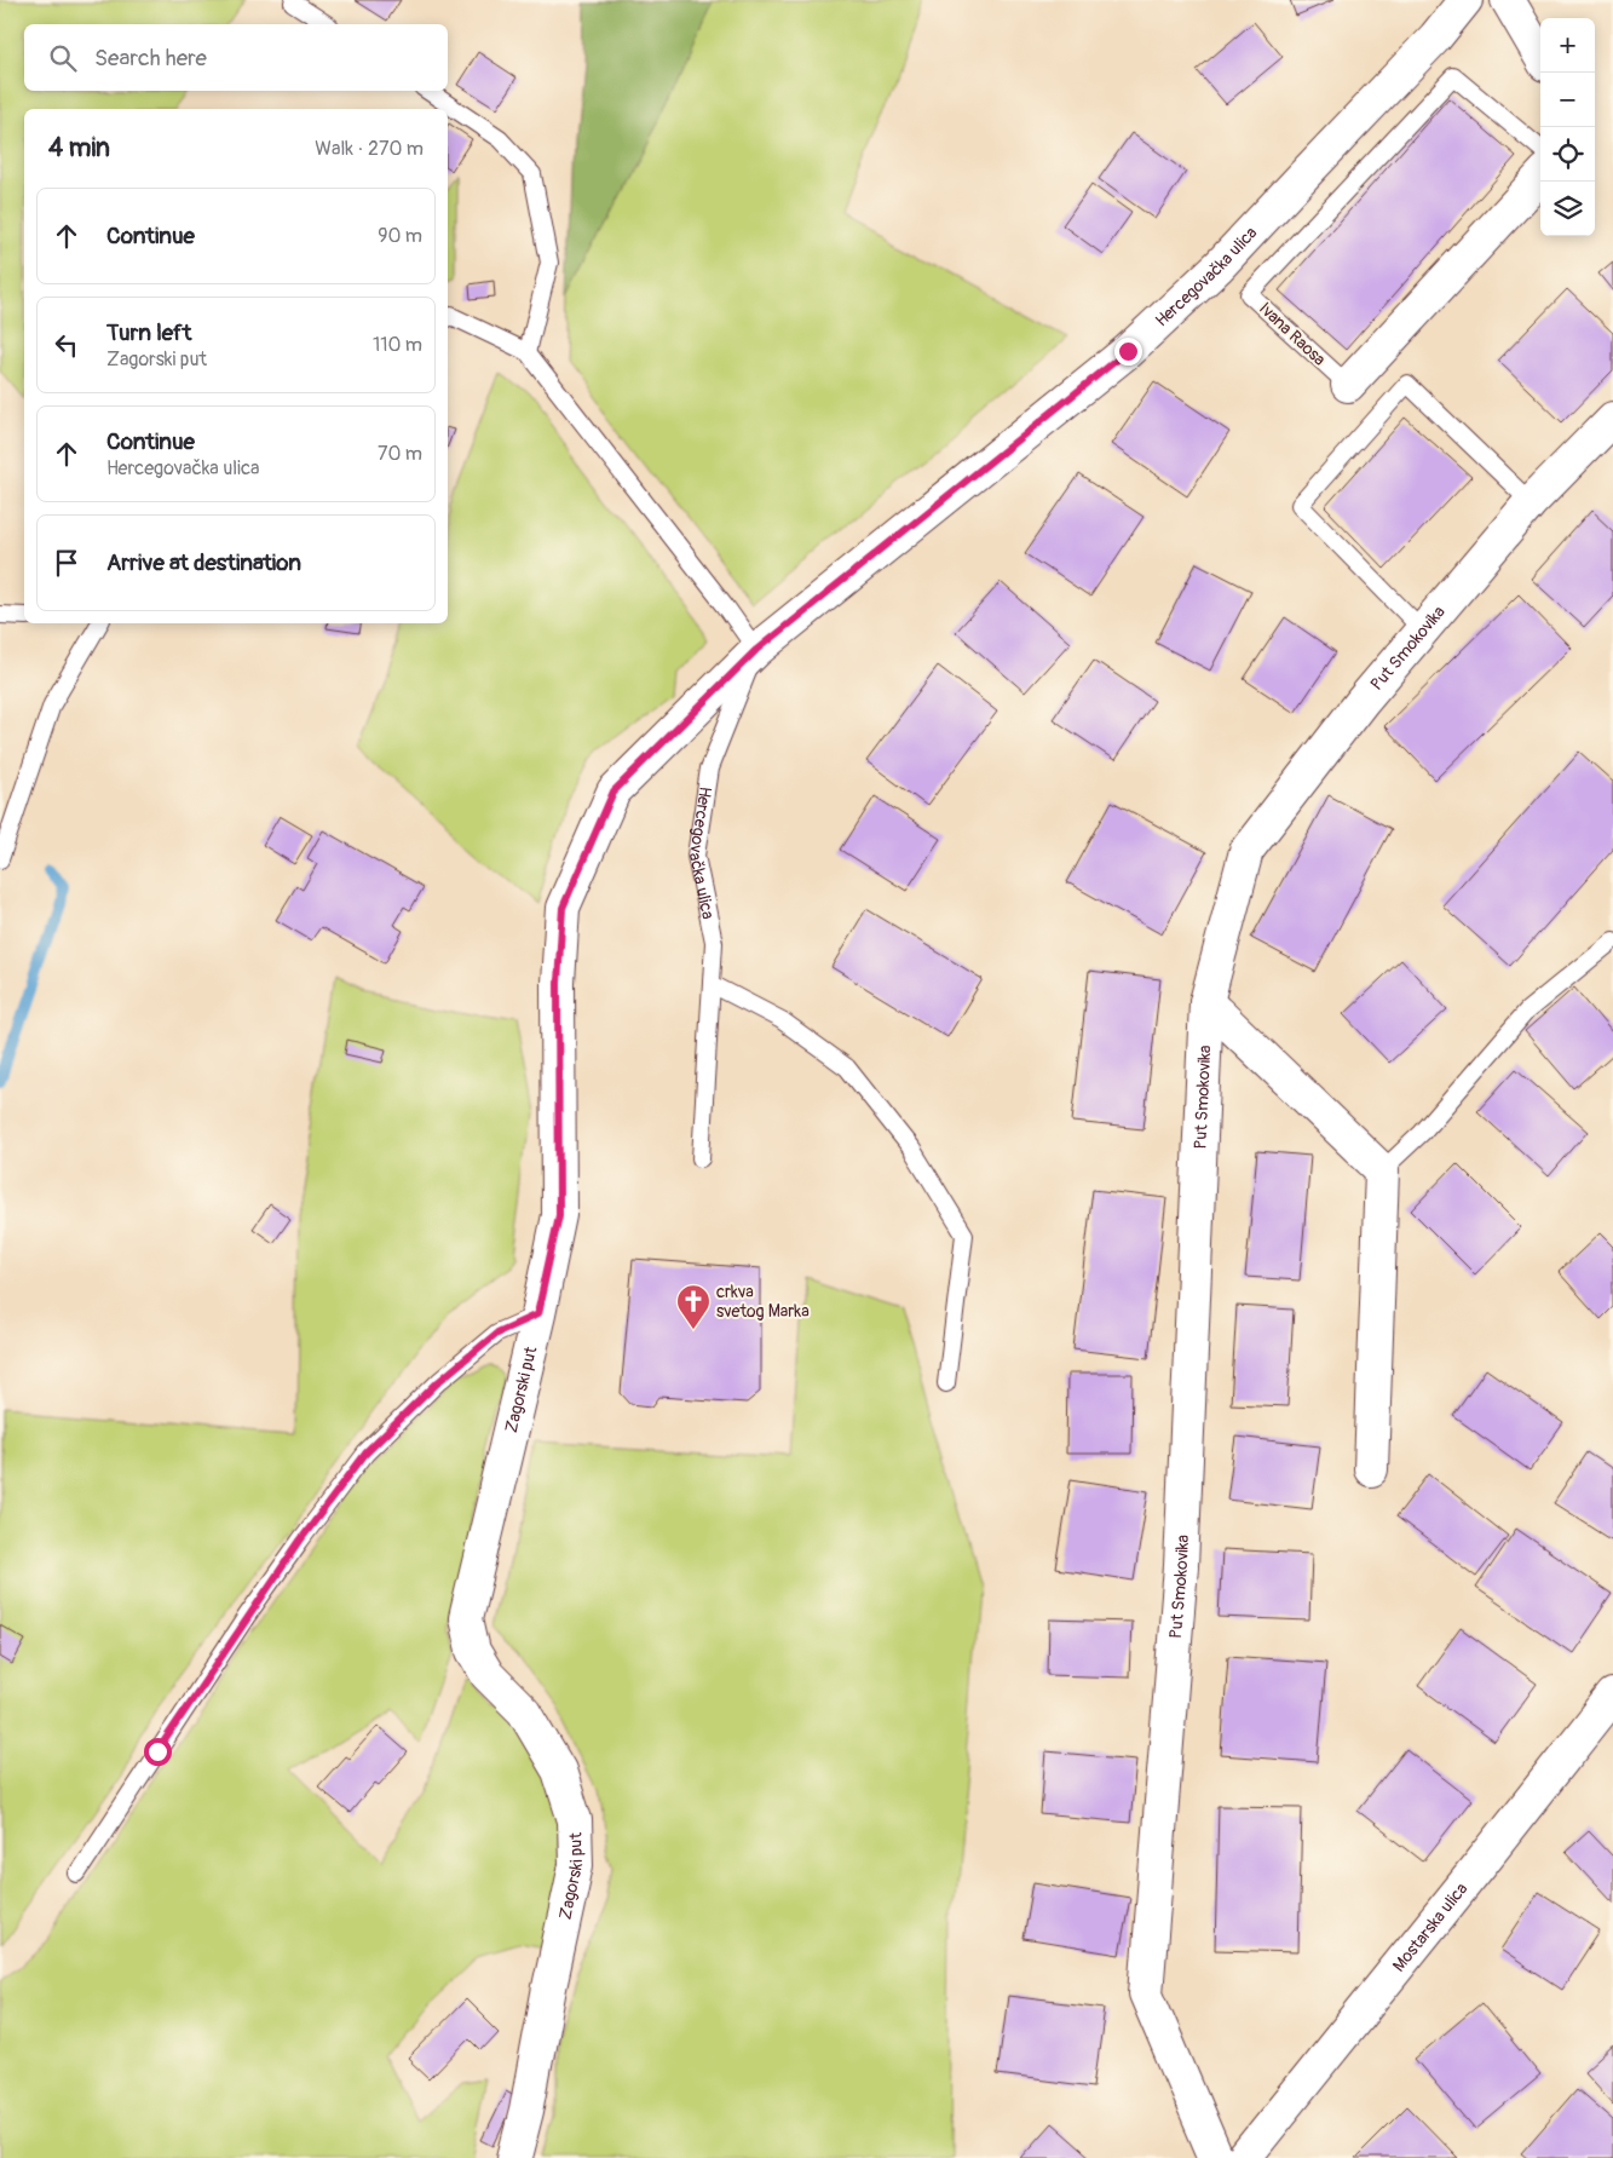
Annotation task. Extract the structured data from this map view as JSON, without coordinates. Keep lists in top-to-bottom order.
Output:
{
  "streets": {
    "street": [
      "Hercegovačka ulica",
      "Ivana Raosa",
      "Put Smokovika",
      "Zagorski put",
      "Mostarska ulica"
    ]
  },
  "crossings": [
    ["Hercegovačka ulica", "Zagorski put"]
  ],
  "places": {
    "church": ["crkva svetog Marka"]
  },
  "page": {
    "map_buttons": ["+", "−"],
    "search": "Search here",
    "heading": ["4 min", "Walk · 270 m"],
    "list": [
      ["Continue", "90 m"],
      ["Turn left", "Zagorski put", "110 m"],
      ["Continue", "Hercegovačka ulica", "70 m"],
      "Arrive at destination"
    ]
  }
}
